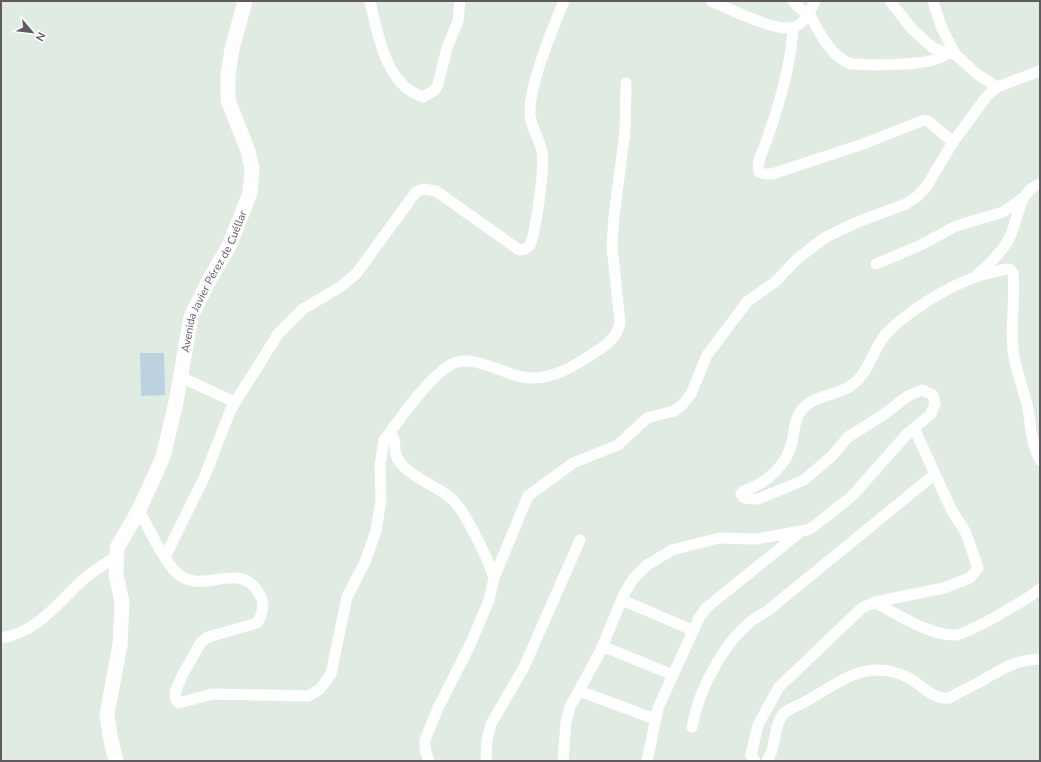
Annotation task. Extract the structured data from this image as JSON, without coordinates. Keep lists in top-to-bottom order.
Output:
{
  "streets": {
    "street": ["Avenida Javier Pérez de Cuéllar"]
  },
  "north": "bottom right"
}
